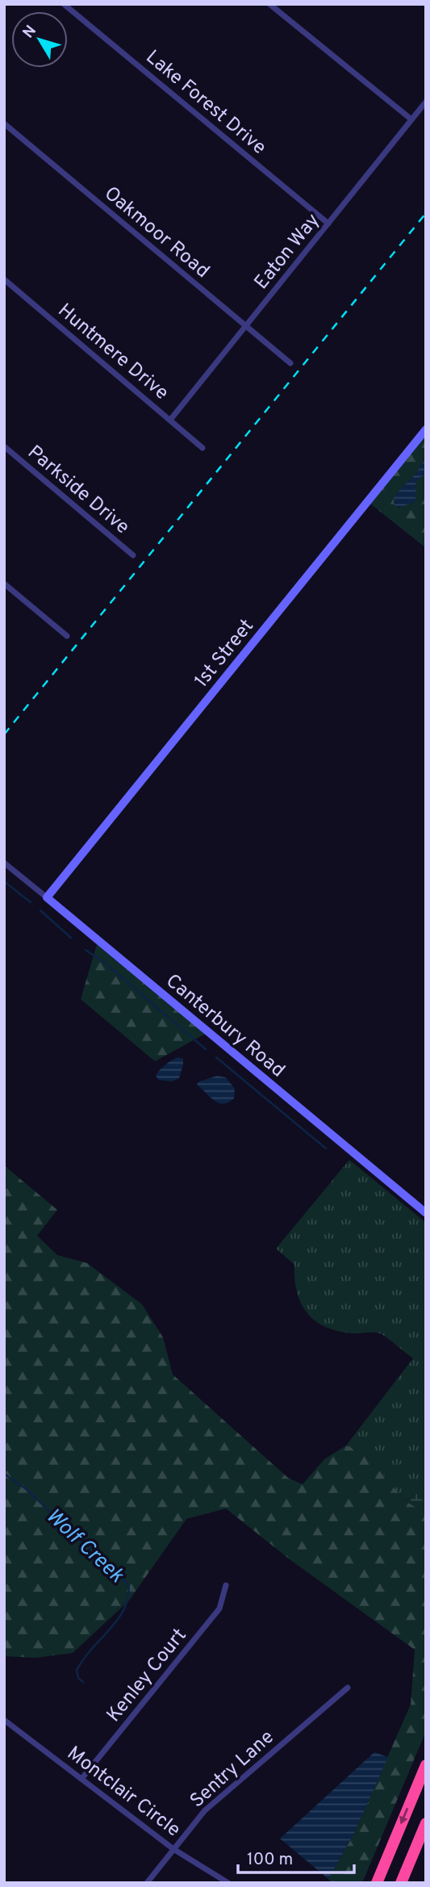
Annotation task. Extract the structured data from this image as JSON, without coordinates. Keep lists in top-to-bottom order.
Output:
{
  "streets": {
    "street": [
      "Lake Forest Drive",
      "Oakmoor Road",
      "Eaton Way",
      "Huntmere Drive",
      "Parkside Drive",
      "1st Street",
      "Canterbury Road",
      "Kenley Court",
      "Sentry Lane",
      "Montclair Circle"
    ]
  },
  "crossings": [
    ["Lake Forest Drive", "Eaton Way"],
    ["Oakmoor Road", "Eaton Way"],
    ["Eaton Way", "Huntmere Drive"],
    ["1st Street", "Canterbury Road"],
    ["Kenley Court", "Montclair Circle"],
    ["Sentry Lane", "Montclair Circle"]
  ],
  "water": ["Wolf Creek"],
  "scale_bar": "100 m",
  "north": "top left"
}
